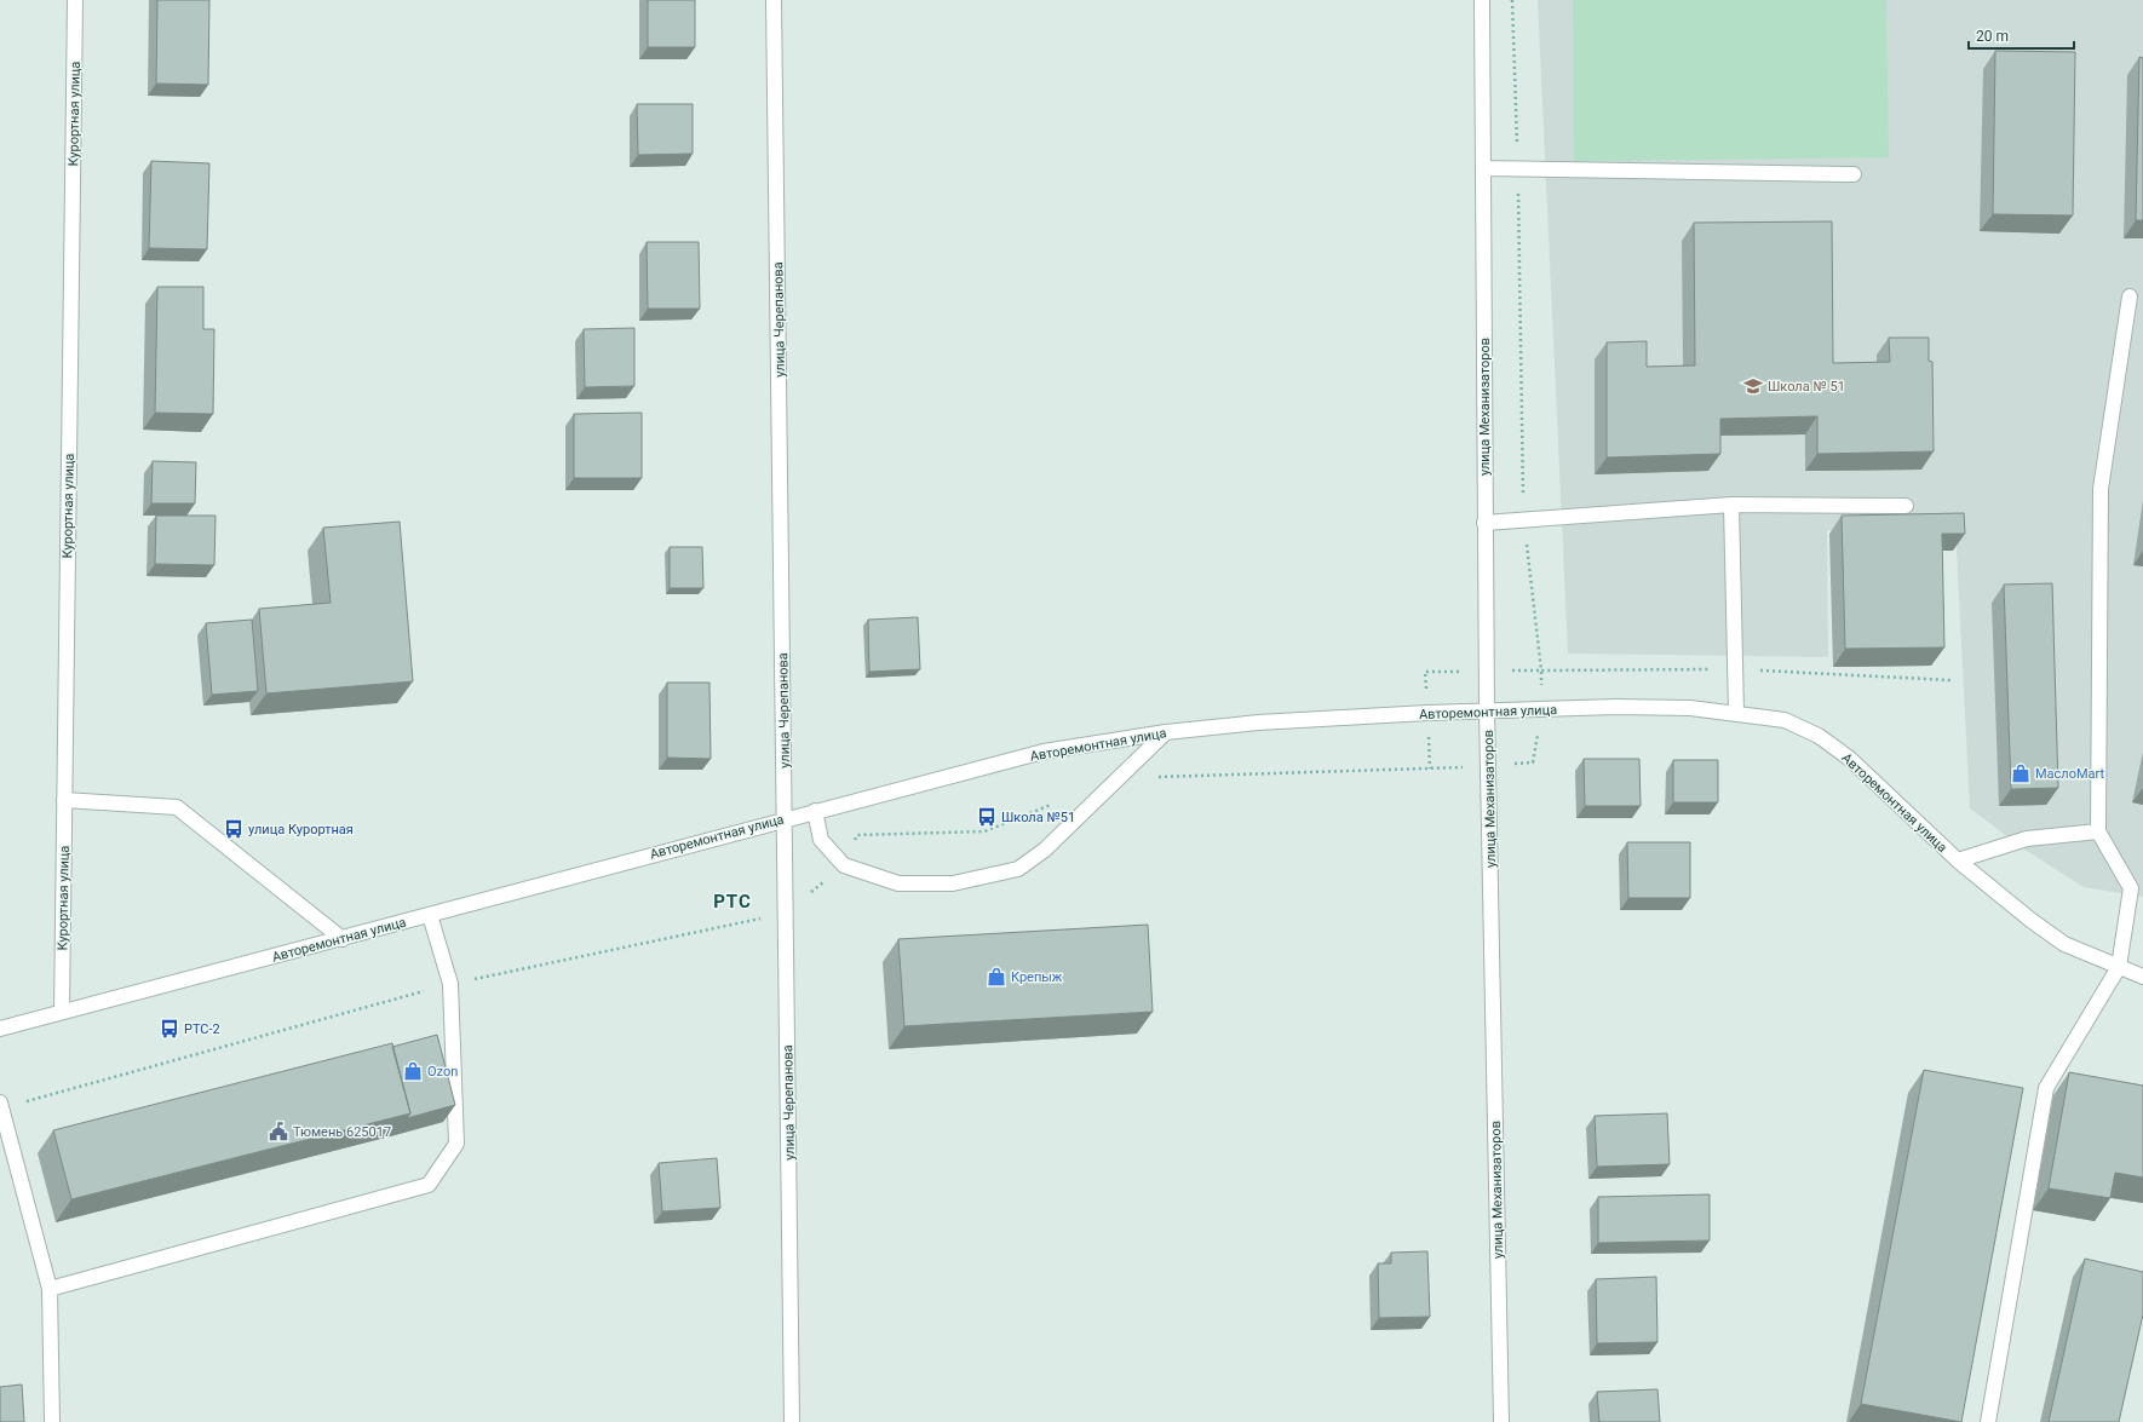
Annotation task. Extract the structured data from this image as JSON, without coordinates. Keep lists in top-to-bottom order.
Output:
{
  "streets": {
    "street": [
      "Курортная улица",
      "улица Черепанова",
      "улица Механизаторов",
      "Авторемонтная улица"
    ]
  },
  "crossings": [
    ["Курортная улица", "Авторемонтная улица"],
    ["улица Черепанова", "Авторемонтная улица"],
    ["улица Механизаторов", "Авторемонтная улица"]
  ],
  "districts": ["РТС"],
  "places": {
    "school or university": ["Школа № 51"],
    "shop": ["МаслоMart", "Крепыж", "Ozon"],
    "bus stop": ["Школа №51", "улица Курортная", "РТС-2"],
    "public building": ["Тюмень 625017"]
  },
  "scale_bar": "20 m"
}
